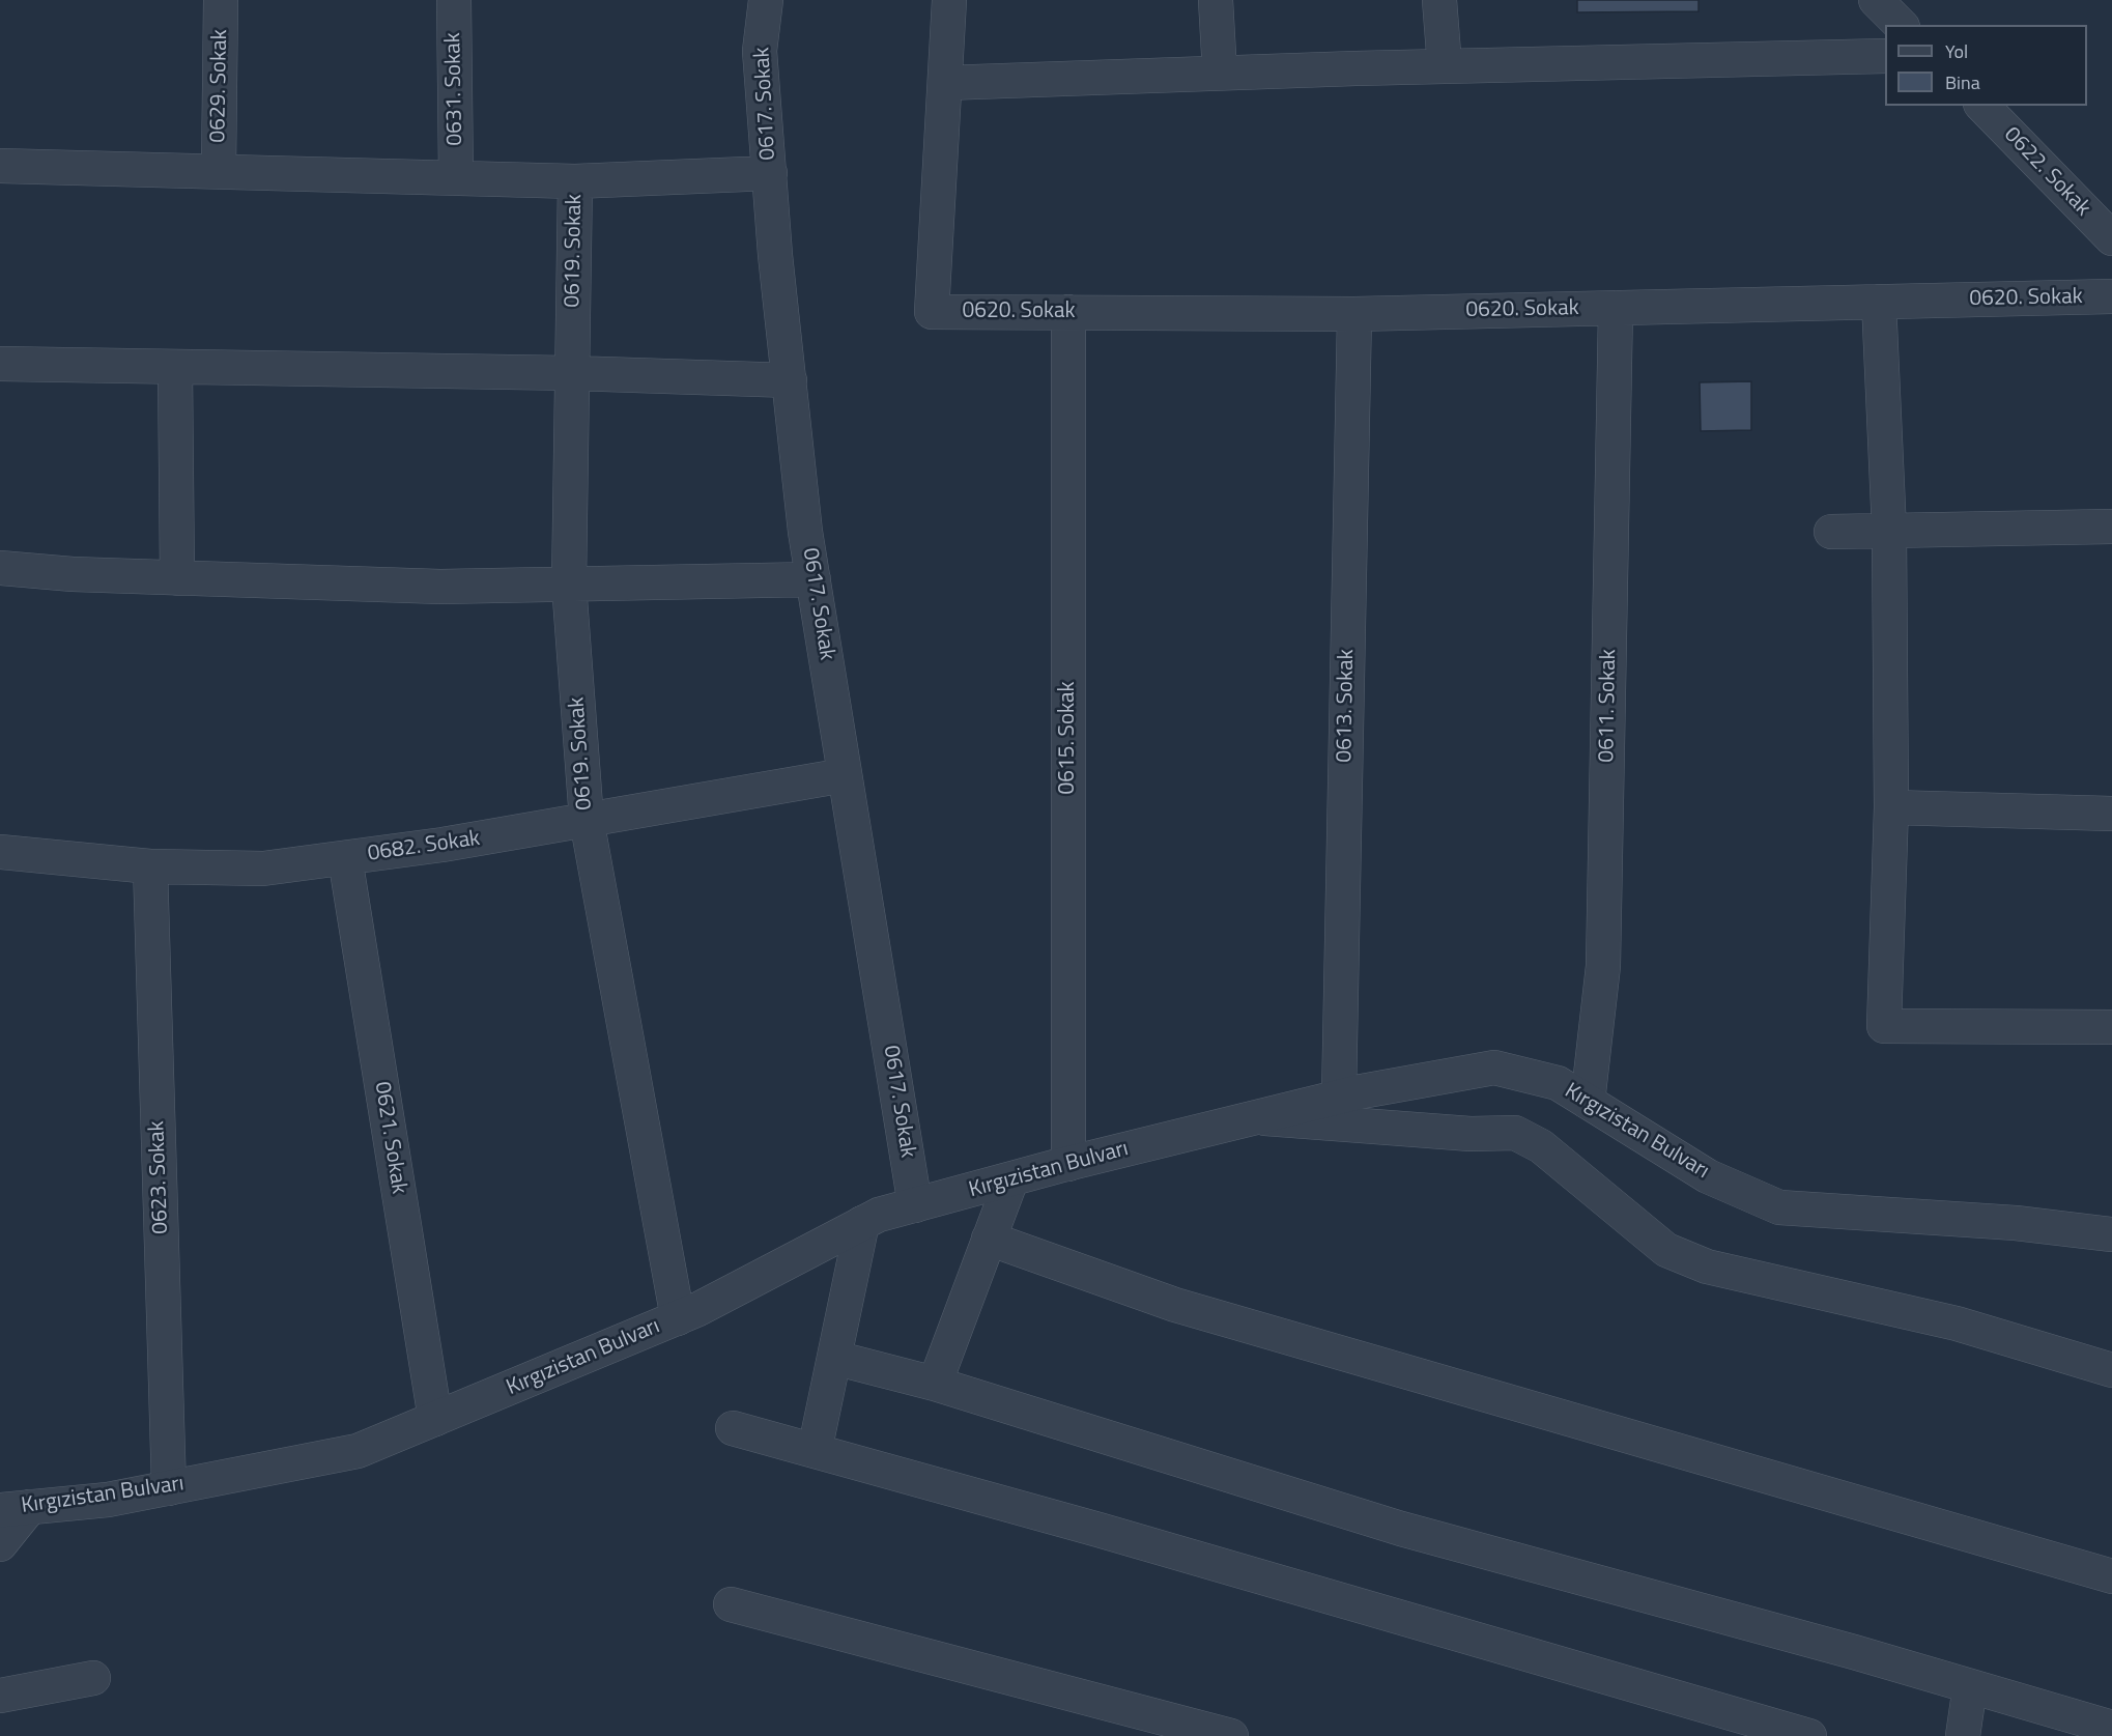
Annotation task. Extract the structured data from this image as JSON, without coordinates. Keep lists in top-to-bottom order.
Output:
{
  "streets": {
    "street": [
      "0629. Sokak",
      "0631. Sokak",
      "0617. Sokak",
      "0622. Sokak",
      "0619. Sokak",
      "0620. Sokak",
      "0613. Sokak",
      "0611. Sokak",
      "0615. Sokak",
      "0682. Sokak",
      "Kırgızistan Bulvarı",
      "0621. Sokak",
      "0623. Sokak"
    ]
  },
  "crossings": [
    ["0617. Sokak", "0682. Sokak"],
    ["0617. Sokak", "Kırgızistan Bulvarı"],
    ["0619. Sokak", "0682. Sokak"],
    ["0619. Sokak", "Kırgızistan Bulvarı"],
    ["0620. Sokak", "0613. Sokak"],
    ["0620. Sokak", "0611. Sokak"],
    ["0620. Sokak", "0615. Sokak"],
    ["0613. Sokak", "Kırgızistan Bulvarı"],
    ["0611. Sokak", "Kırgızistan Bulvarı"],
    ["0615. Sokak", "Kırgızistan Bulvarı"],
    ["0682. Sokak", "0621. Sokak"],
    ["0682. Sokak", "0623. Sokak"],
    ["Kırgızistan Bulvarı", "0621. Sokak"],
    ["Kırgızistan Bulvarı", "0623. Sokak"]
  ],
  "legend": ["Yol", "Bina"]
}
